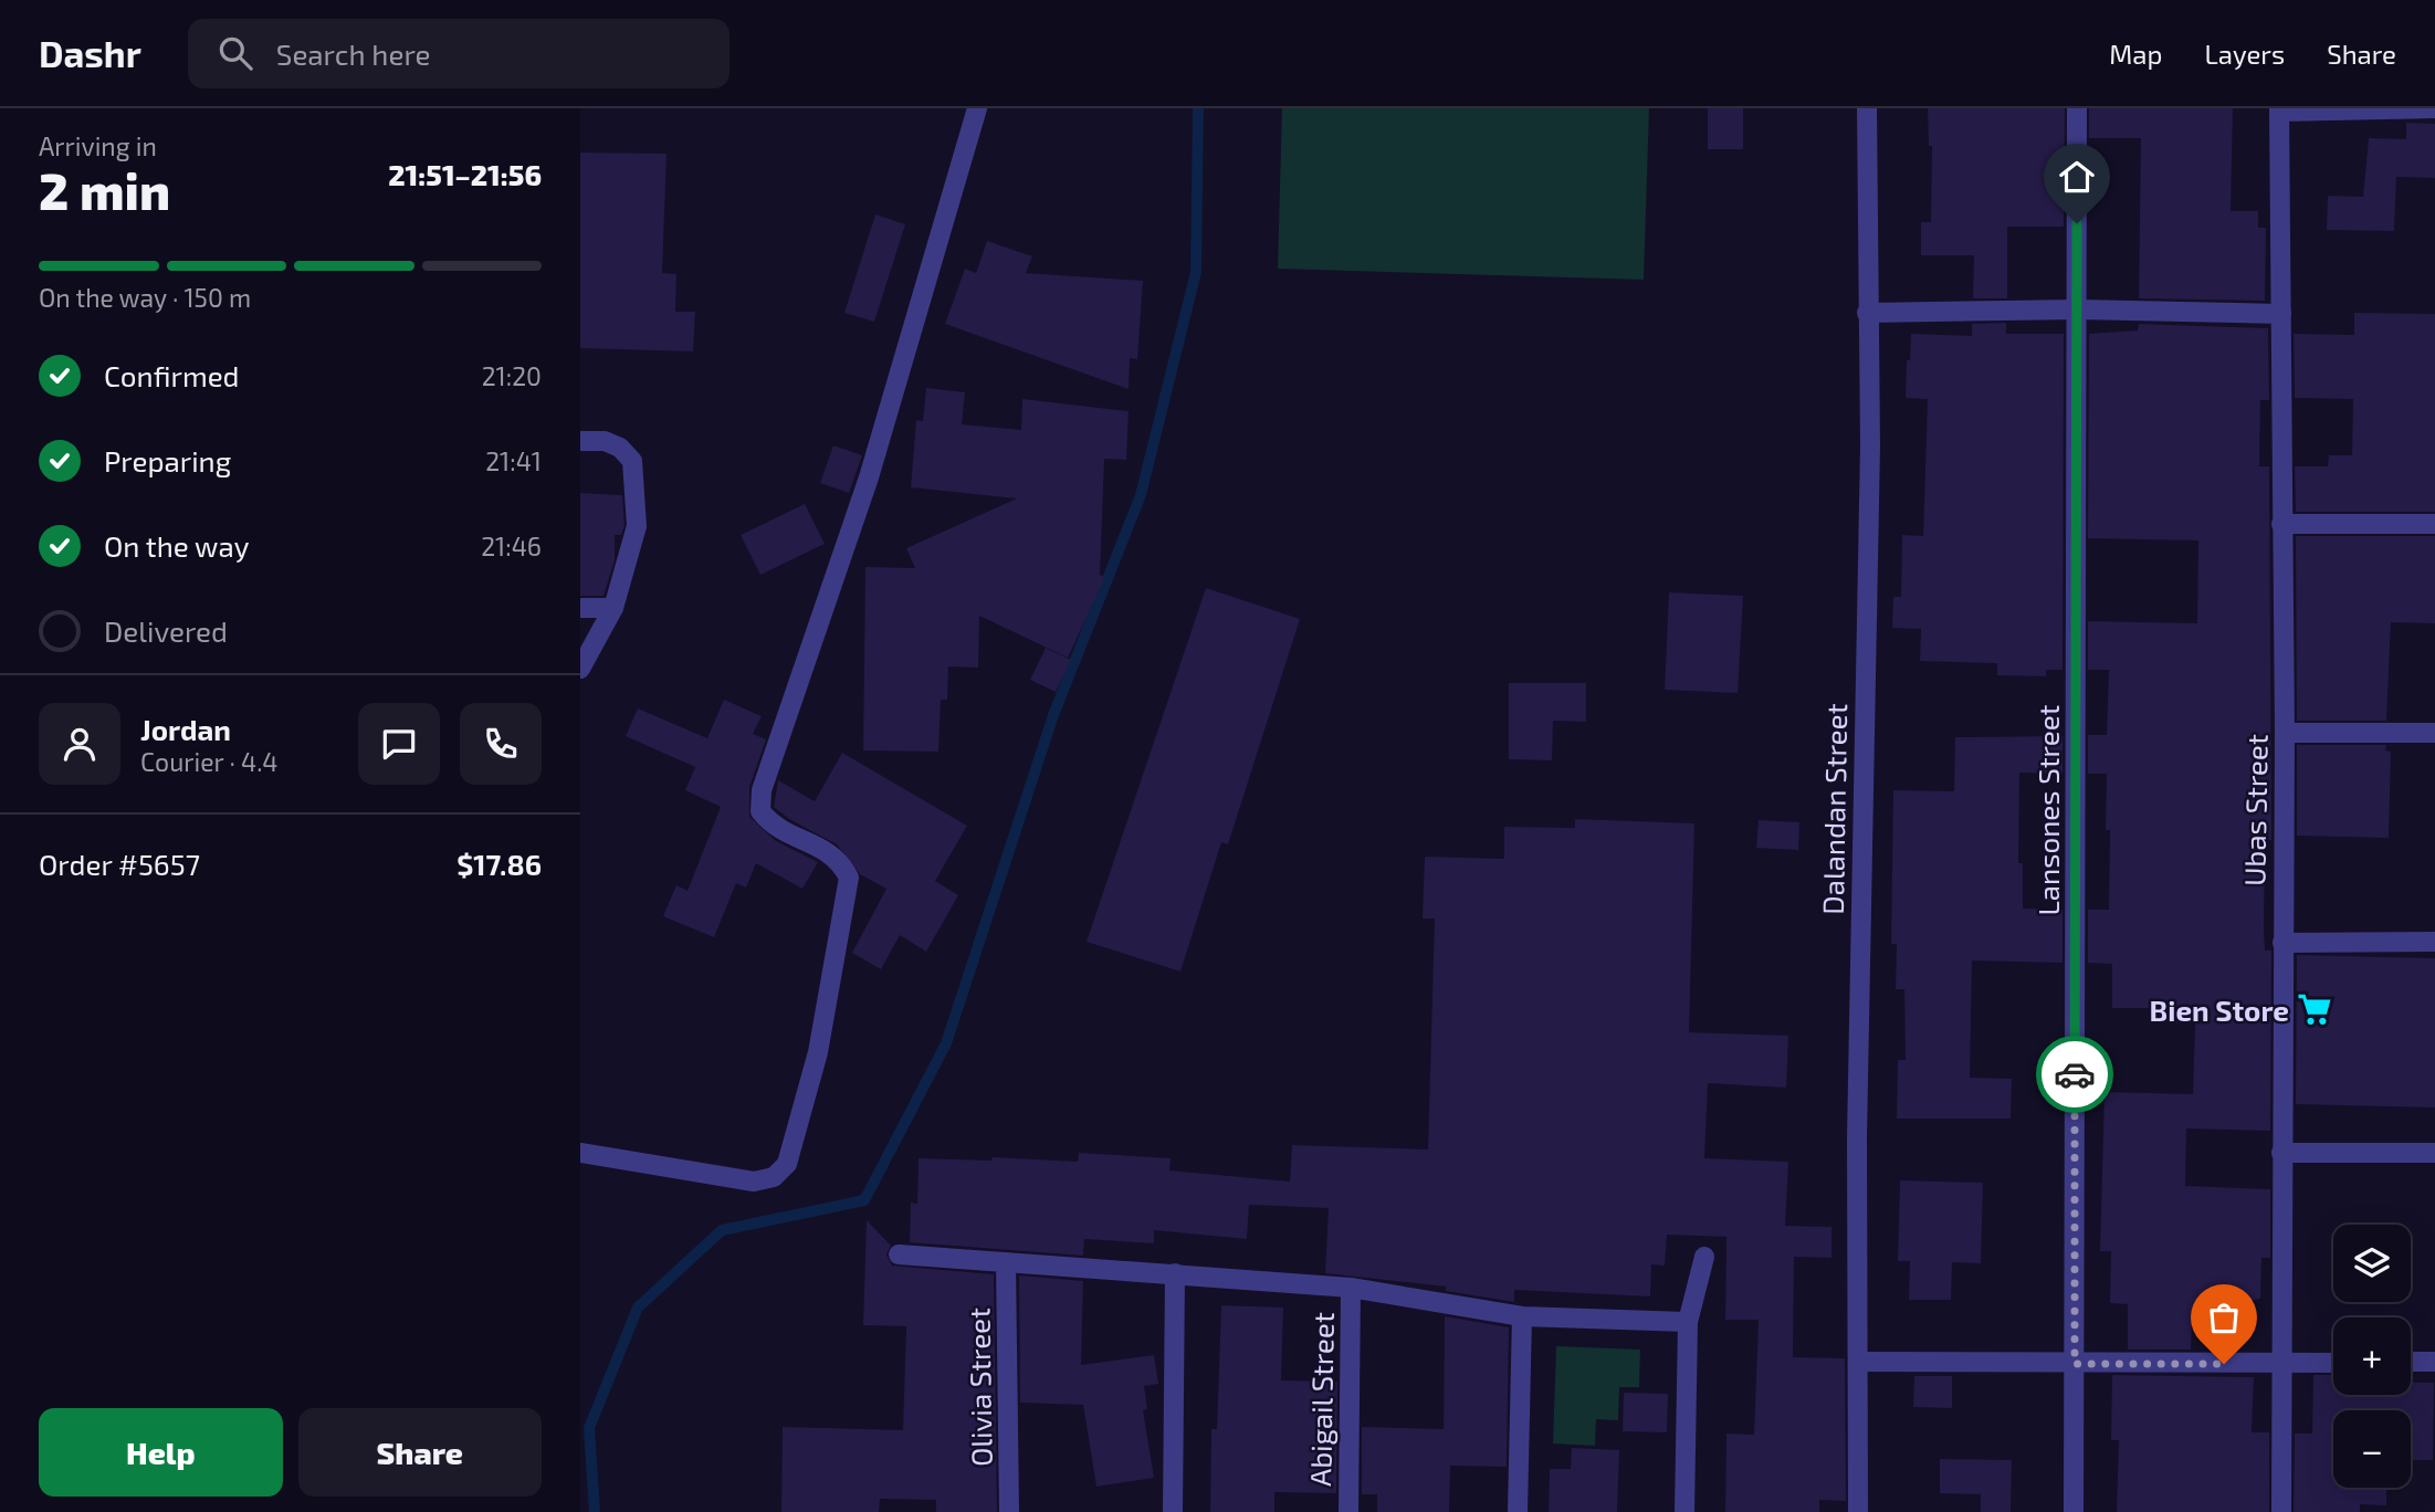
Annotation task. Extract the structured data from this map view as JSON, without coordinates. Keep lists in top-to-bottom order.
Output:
{
  "streets": {
    "street": [
      "Dalandan Street",
      "Lansones Street",
      "Ubas Street",
      "Olivia Street",
      "Abigail Street"
    ]
  },
  "places": {
    "supermarket": ["Bien Store"]
  },
  "page": {
    "header": "Dashr",
    "search": "Search here",
    "nav": ["Map", "Layers", "Share"],
    "heading": ["2 min", "Arriving in", "21:51–21:56"],
    "panel": [
      "Jordan",
      "Courier · 4.4",
      "Order #5657",
      "$17.86"
    ],
    "bar": "On the way · 150 m",
    "list": [
      ["Confirmed", "21:20"],
      ["Preparing", "21:41"],
      ["On the way", "21:46"],
      "Delivered"
    ],
    "map_buttons": ["+", "−"],
    "buttons": ["Help", "Share"]
  }
}
